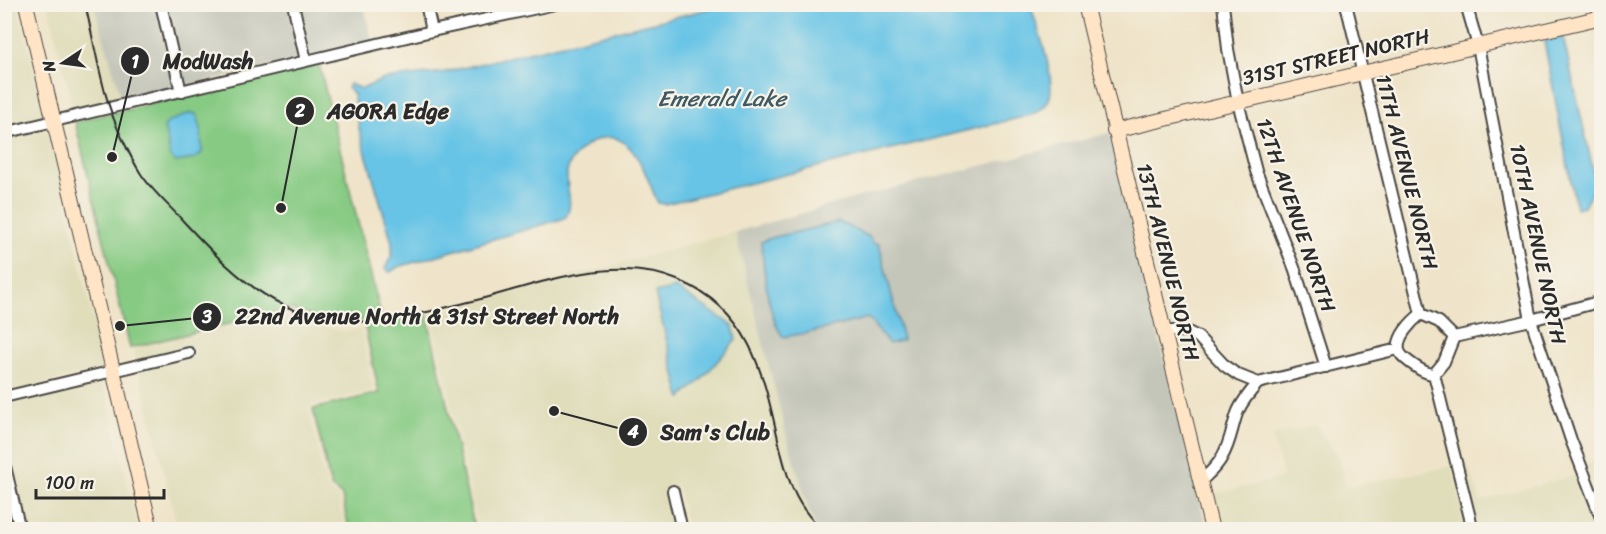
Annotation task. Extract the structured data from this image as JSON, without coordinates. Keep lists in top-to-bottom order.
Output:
{
  "streets": {
    "street": [
      "31ST STREET NORTH",
      "11TH AVENUE NORTH",
      "12TH AVENUE NORTH",
      "10TH AVENUE NORTH",
      "13TH AVENUE NORTH"
    ]
  },
  "crossings": [
    ["31ST STREET NORTH", "11TH AVENUE NORTH"],
    ["31ST STREET NORTH", "12TH AVENUE NORTH"],
    ["31ST STREET NORTH", "10TH AVENUE NORTH"],
    ["31ST STREET NORTH", "13TH AVENUE NORTH"]
  ],
  "water": ["Emerald Lake"],
  "places": [
    "ModWash",
    "AGORA Edge",
    "22nd Avenue North & 31st Street North",
    "Sam's Club"
  ],
  "scale_bar": "100 m",
  "north": "left"
}
